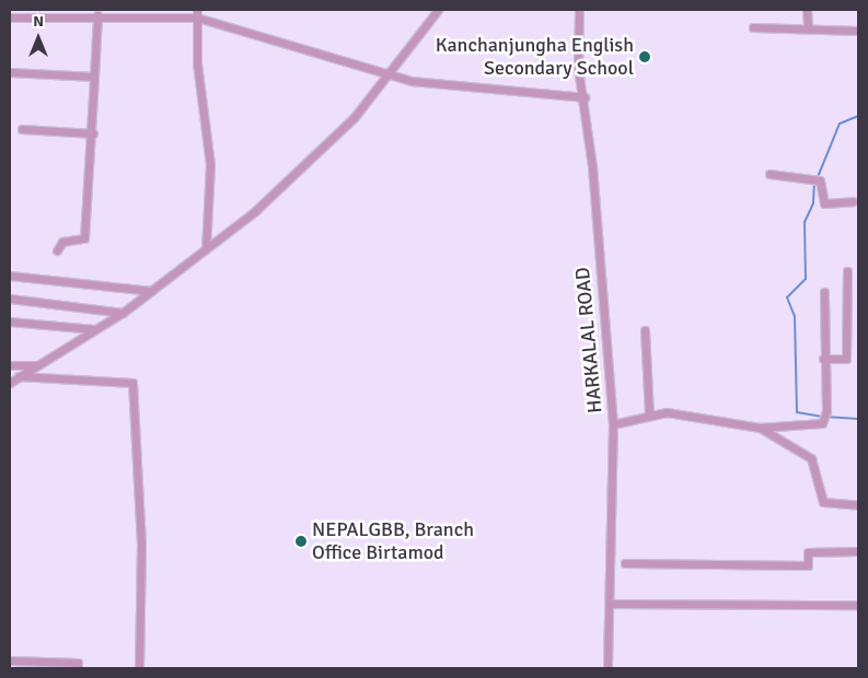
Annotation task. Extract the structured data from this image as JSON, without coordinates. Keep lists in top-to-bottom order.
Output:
{
  "streets": {
    "street": ["HARKALAL ROAD"]
  },
  "places": ["Kanchanjungha English Secondary School", "NEPALGBB, Branch Office Birtamod"],
  "north": "top"
}
